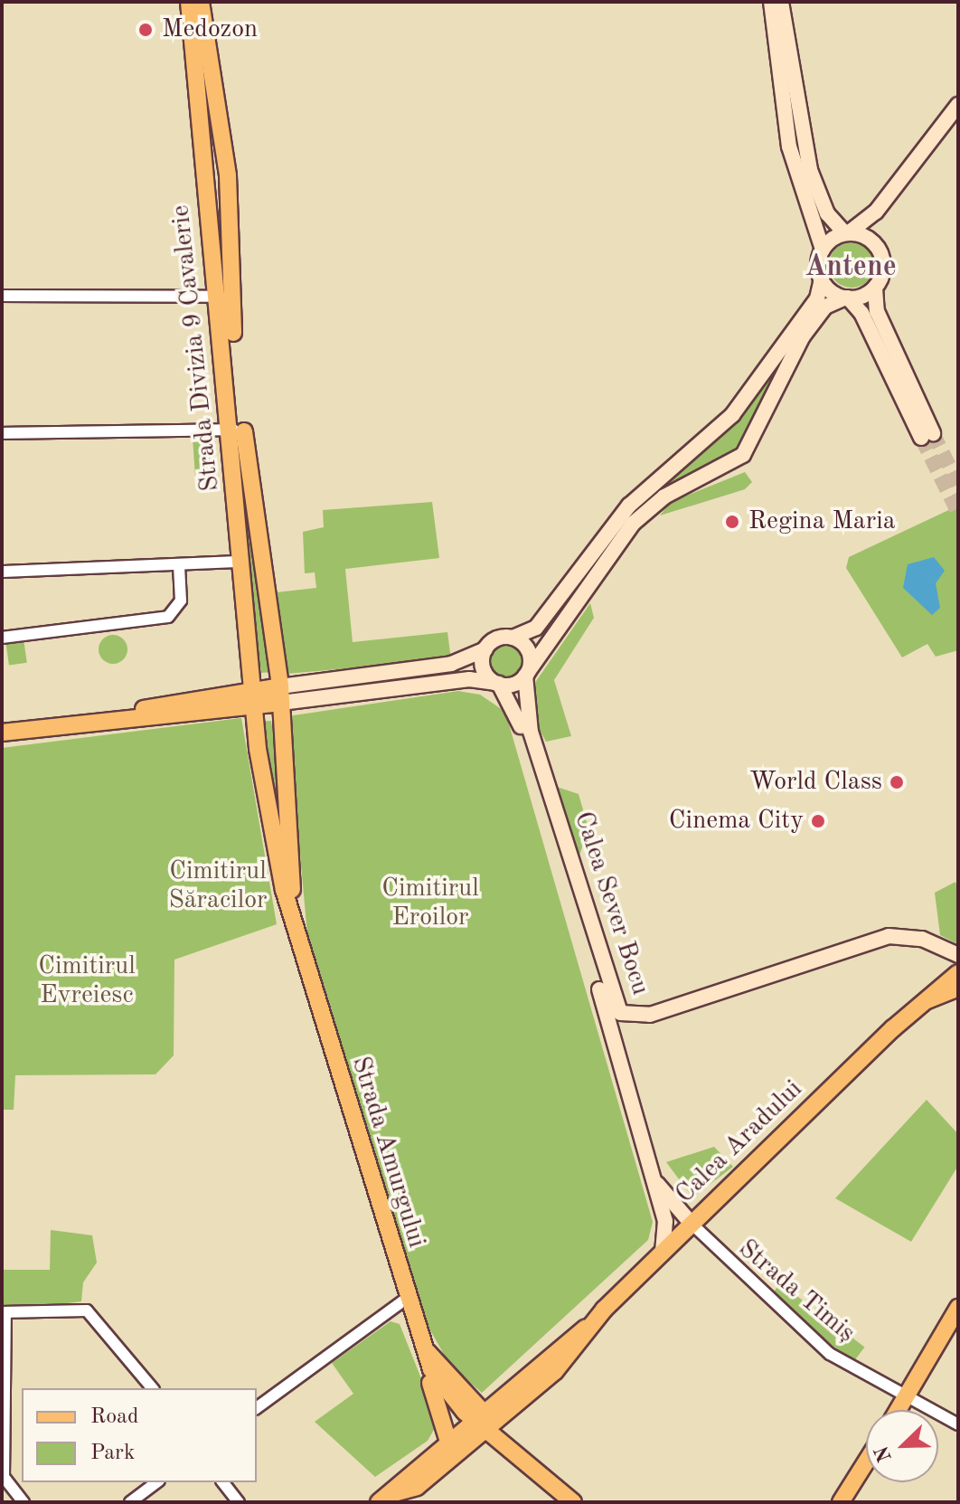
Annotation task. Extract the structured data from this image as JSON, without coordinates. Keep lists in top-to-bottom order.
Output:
{
  "streets": {
    "main road": [
      "Strada Divizia 9 Cavalerie",
      "Calea Sever Bocu",
      "Calea Aradului",
      "Strada Amurgului"
    ],
    "street": ["Strada Timiș"]
  },
  "crossings": [
    ["Strada Divizia 9 Cavalerie", "Strada Amurgului"],
    ["Calea Sever Bocu", "Calea Aradului"],
    ["Calea Aradului", "Strada Amurgului"],
    ["Calea Aradului", "Strada Timiș"]
  ],
  "districts": ["Antene"],
  "parks": ["Cimitirul Săracilor", "Cimitirul Eroilor", "Cimitirul Evreiesc"],
  "places": [
    "Medozon",
    "Regina Maria",
    "World Class",
    "Cinema City"
  ],
  "legend": ["Road", "Park"],
  "north": "bottom left"
}
